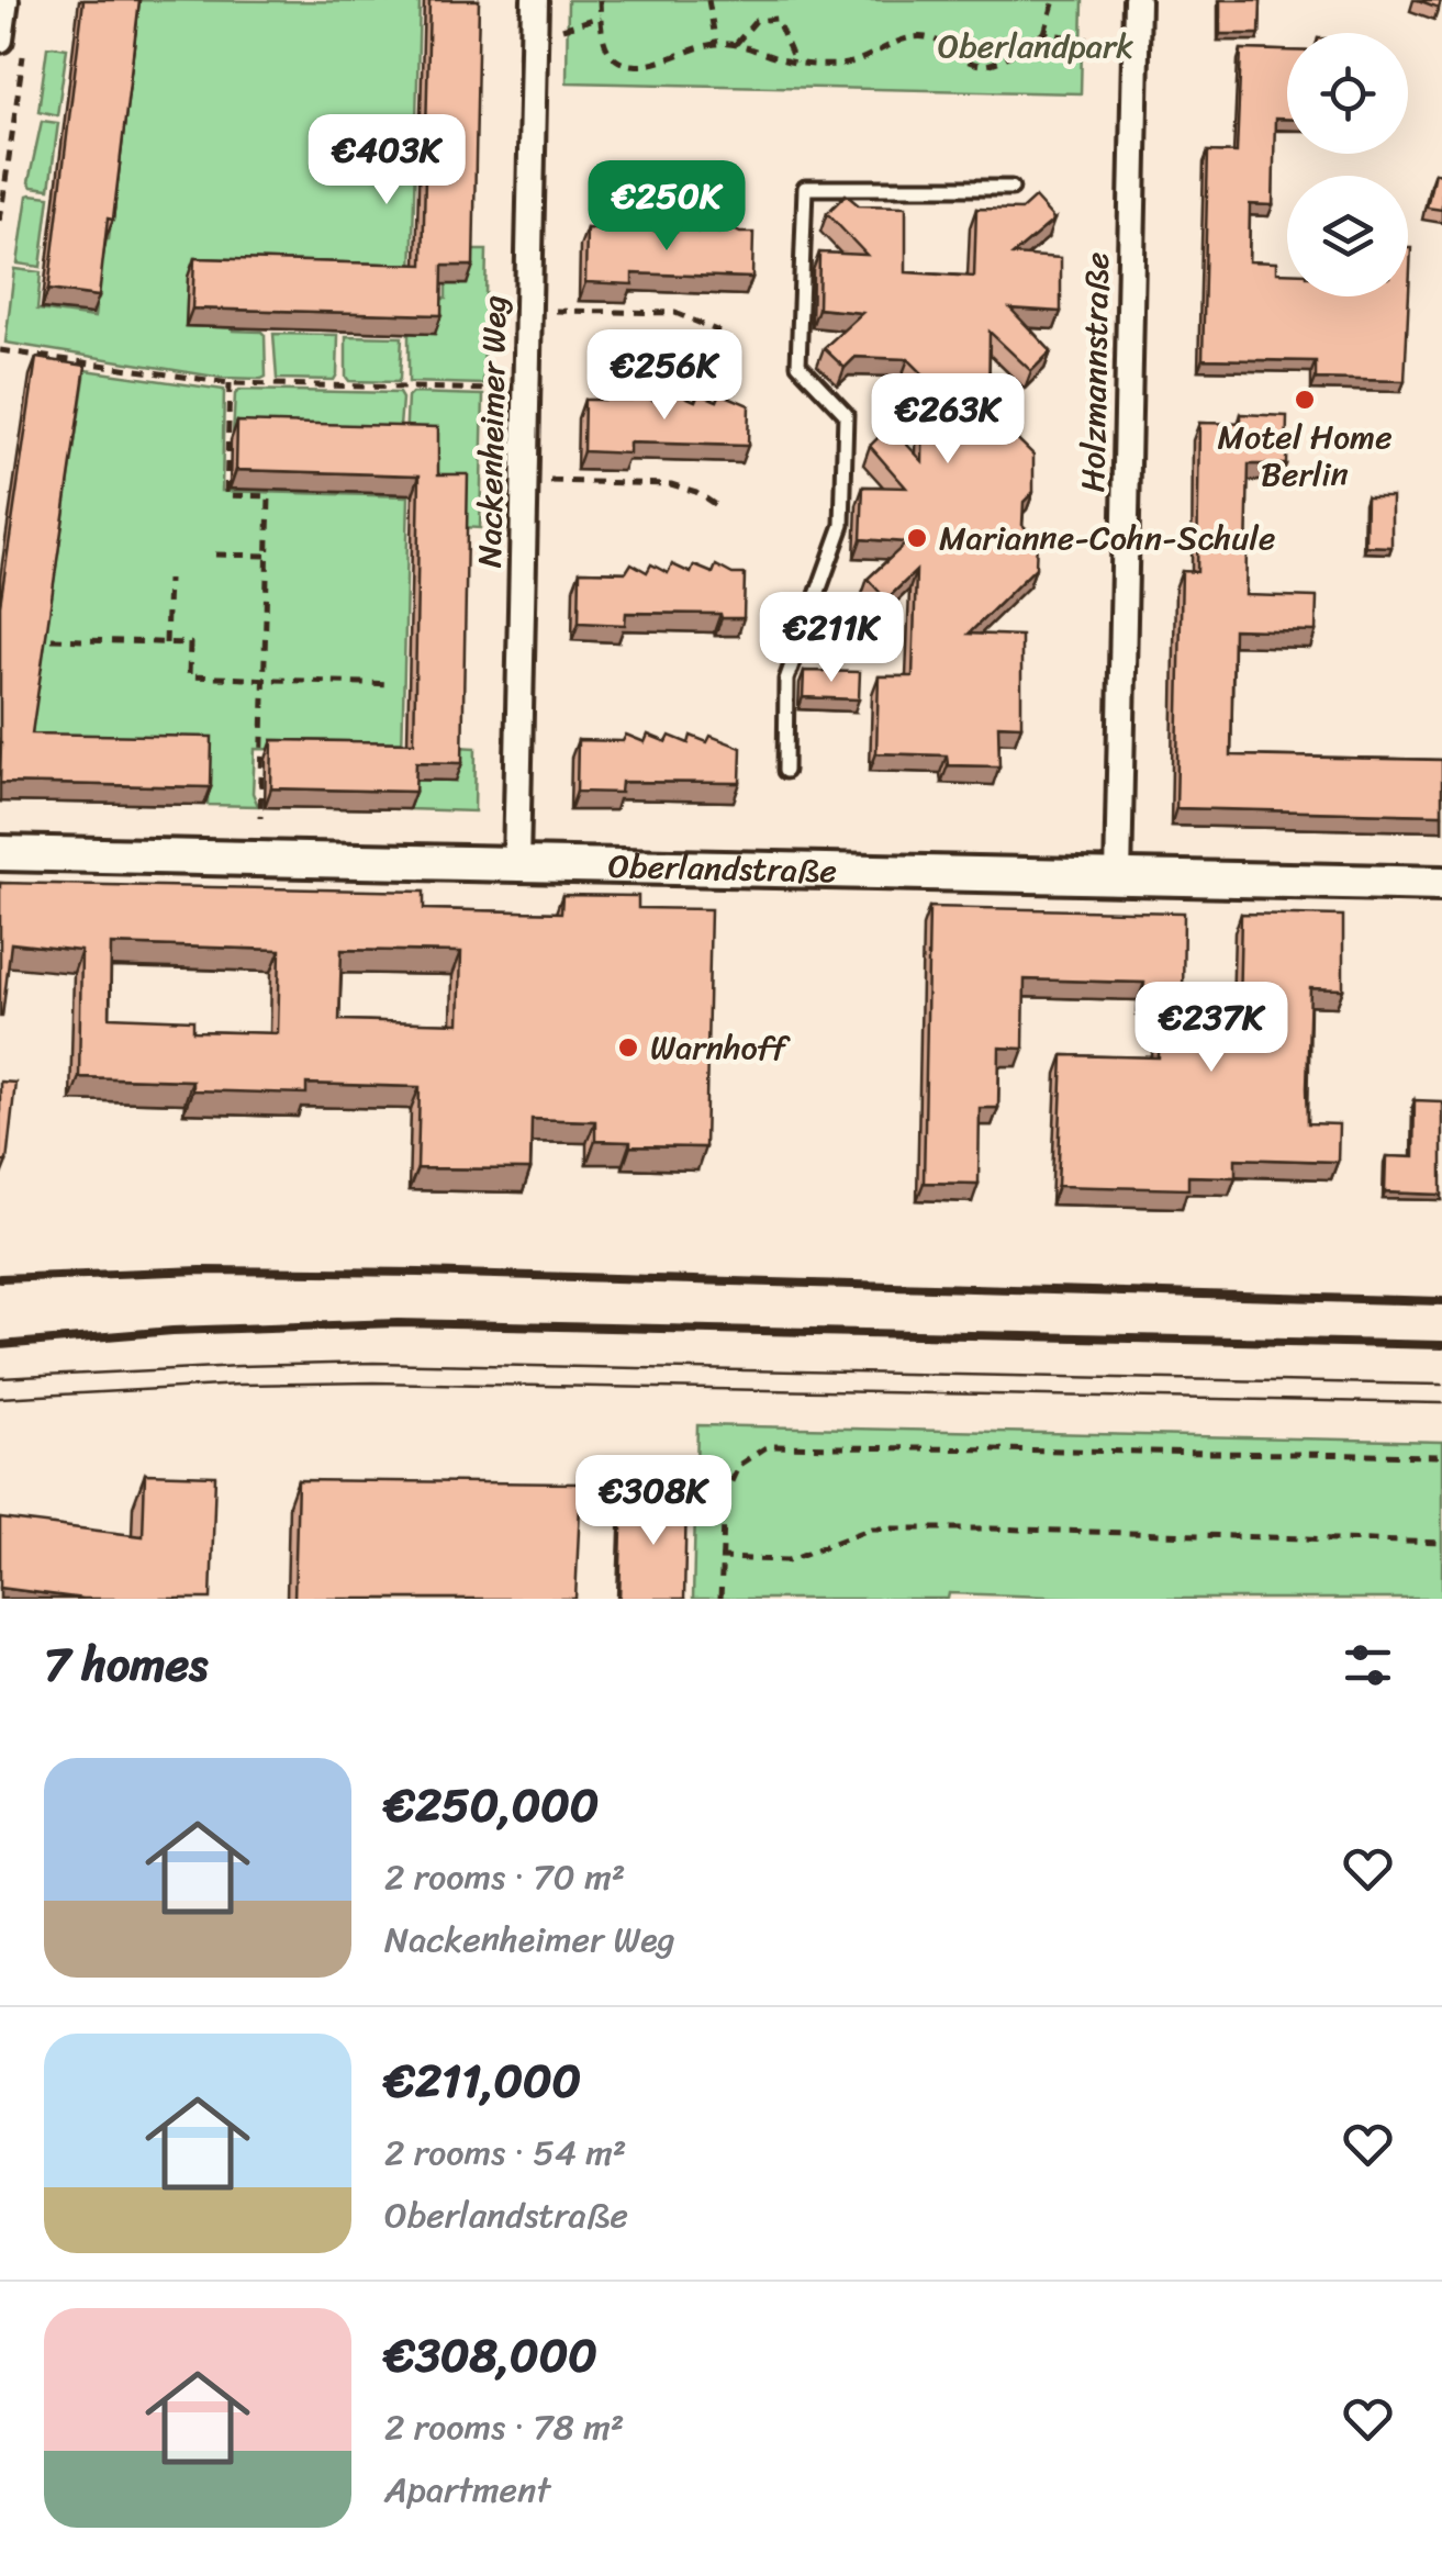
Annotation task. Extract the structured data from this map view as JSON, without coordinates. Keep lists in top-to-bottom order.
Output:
{
  "streets": {
    "street": ["Holzmannstraße", "Nackenheimer Weg", "Oberlandstraße"]
  },
  "crossings": [
    ["Holzmannstraße", "Oberlandstraße"],
    ["Nackenheimer Weg", "Oberlandstraße"]
  ],
  "parks": ["Oberlandpark"],
  "places": ["Motel Home Berlin", "Marianne-Cohn-Schule", "Warnhoff"],
  "page": {
    "price": [
      "€403K",
      "€250K",
      "€256K",
      "€263K",
      "€211K",
      "€237K",
      "€308K"
    ],
    "heading": "7 homes",
    "list": [
      {
        "name": "€250,000",
        "note": "2 rooms · 70 m² · Nackenheimer Weg"
      },
      {
        "name": "€211,000",
        "note": "2 rooms · 54 m² · Oberlandstraße"
      },
      {
        "name": "€308,000",
        "note": "2 rooms · 78 m² · Apartment"
      }
    ]
  }
}
